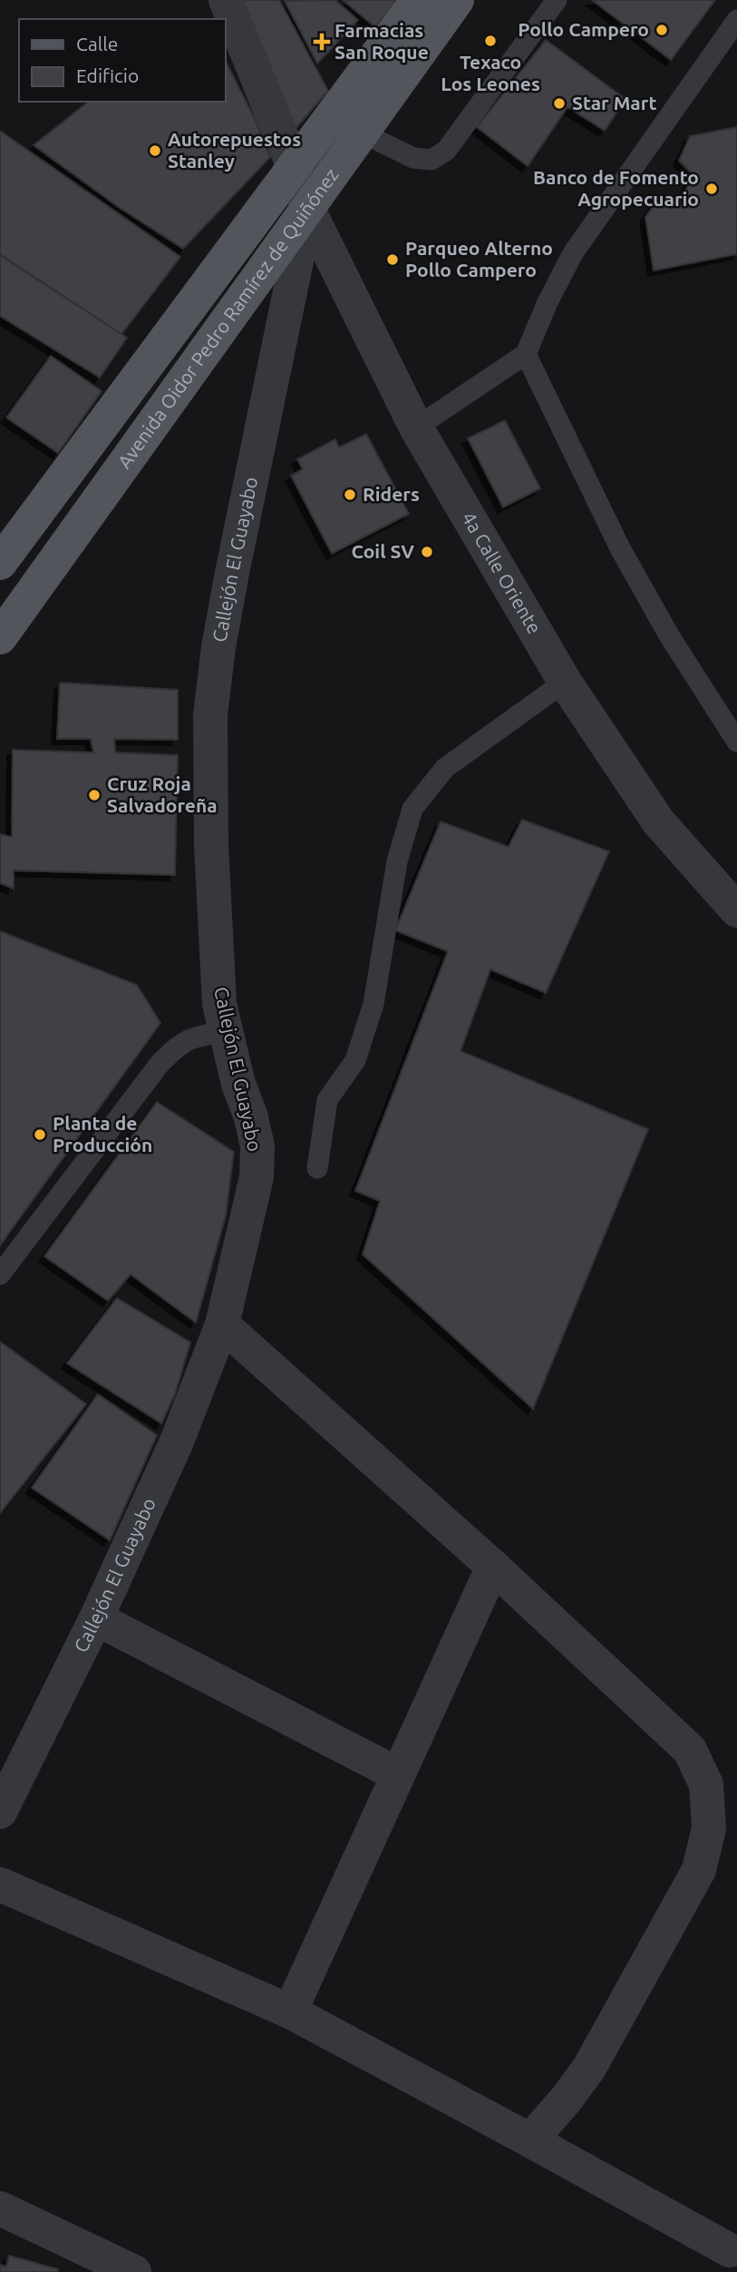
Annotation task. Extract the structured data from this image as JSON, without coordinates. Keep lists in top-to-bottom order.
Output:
{
  "streets": {
    "main road": ["Avenida Oidor Pedro Ramírez de Quiñónez"],
    "street": ["Callejón El Guayabo", "4a Calle Oriente"]
  },
  "crossings": [
    ["Avenida Oidor Pedro Ramírez de Quiñónez", "Callejón El Guayabo"],
    ["Avenida Oidor Pedro Ramírez de Quiñónez", "4a Calle Oriente"],
    ["Callejón El Guayabo", "4a Calle Oriente"]
  ],
  "places": {
    "other": [
      "Pollo Campero",
      "Texaco Los Leones",
      "Star Mart",
      "Autorepuestos Stanley",
      "Banco de Fomento Agropecuario",
      "Parqueo Alterno Pollo Campero",
      "Riders",
      "Coil SV",
      "Cruz Roja Salvadoreña",
      "Planta de Producción"
    ],
    "health": ["Farmacias San Roque"]
  },
  "legend": ["Calle", "Edificio"]
}
